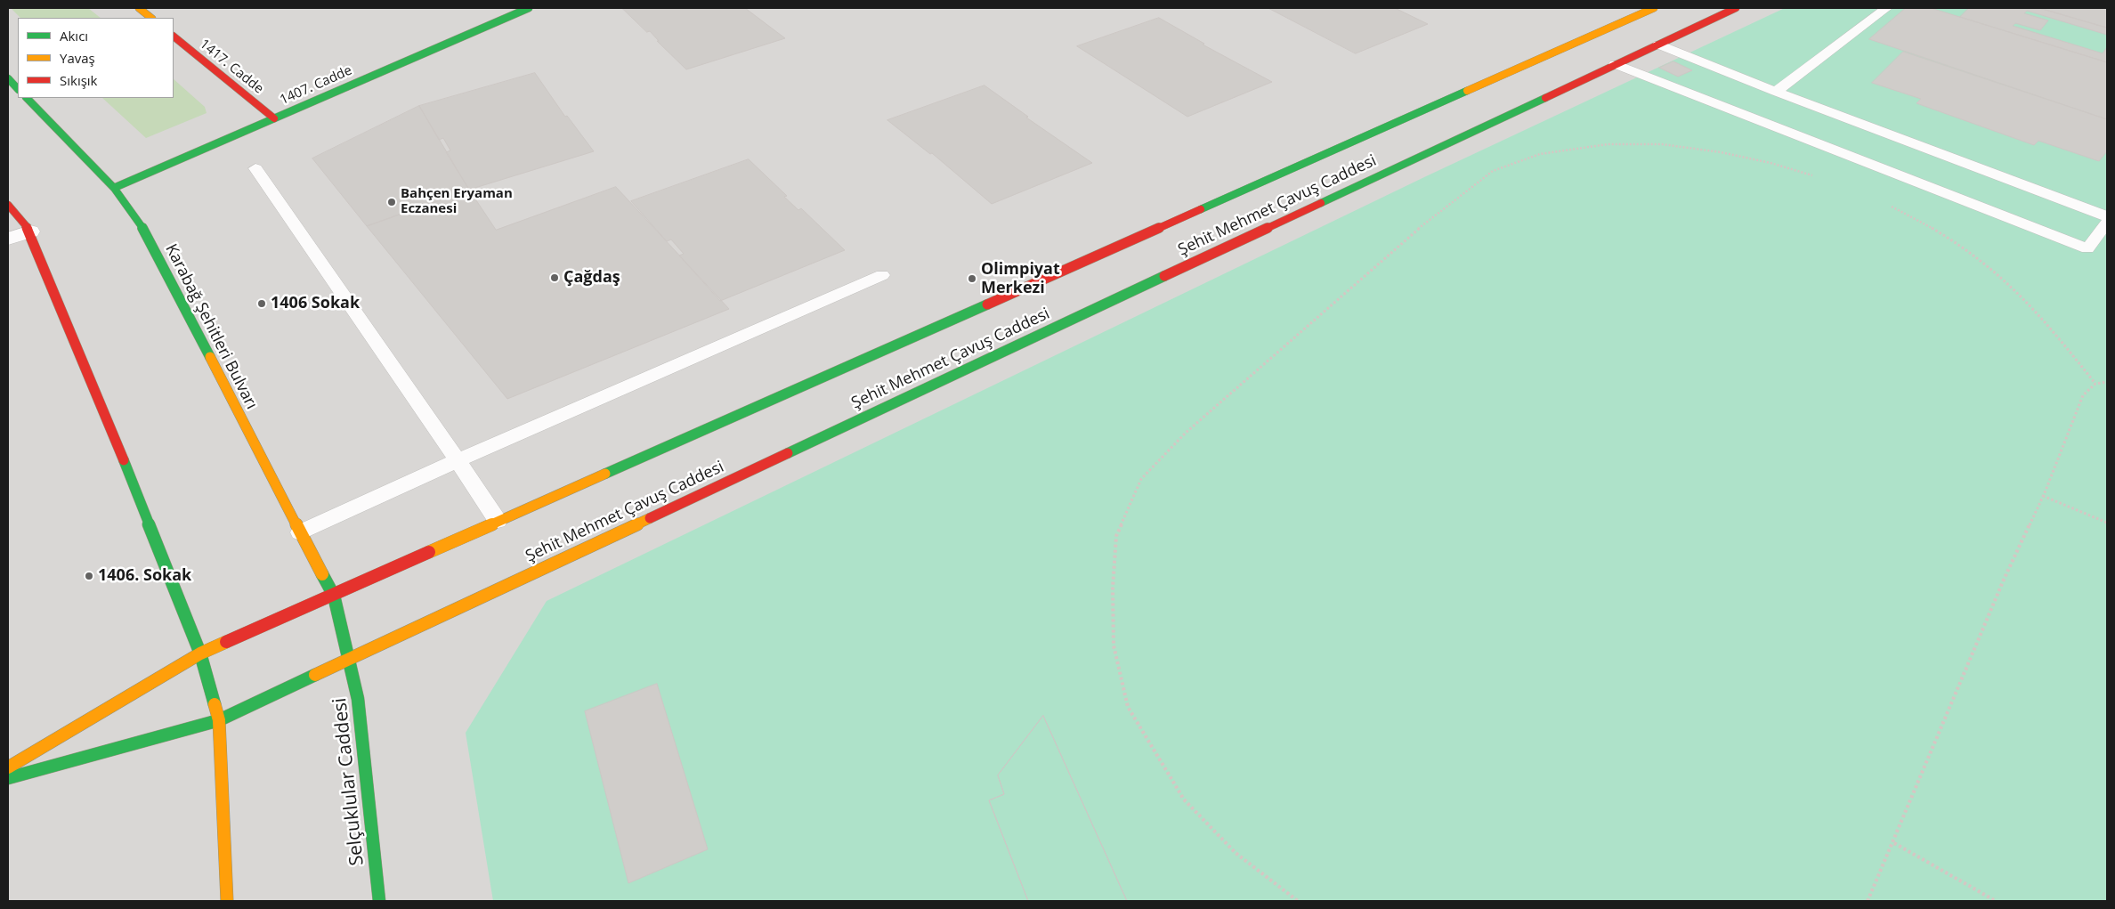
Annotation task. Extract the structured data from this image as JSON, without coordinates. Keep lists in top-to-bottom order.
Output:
{
  "streets": {
    "main road": [
      "1417. Cadde",
      "1407. Cadde",
      "Şehit Mehmet Çavuş Caddesi",
      "Karabağ Şehitleri Bulvarı",
      "Selçuklular Caddesi"
    ]
  },
  "crossings": [
    ["1417. Cadde", "1407. Cadde"],
    ["1407. Cadde", "Karabağ Şehitleri Bulvarı"],
    ["Şehit Mehmet Çavuş Caddesi", "Karabağ Şehitleri Bulvarı"],
    ["Şehit Mehmet Çavuş Caddesi", "Selçuklular Caddesi"],
    ["Karabağ Şehitleri Bulvarı", "Selçuklular Caddesi"]
  ],
  "places": [
    "Bahçen Eryaman Eczanesi",
    "Çağdaş",
    "Olimpiyat Merkezi",
    "1406 Sokak",
    "1406. Sokak"
  ],
  "legend": ["Akıcı", "Yavaş", "Sıkışık"]
}
